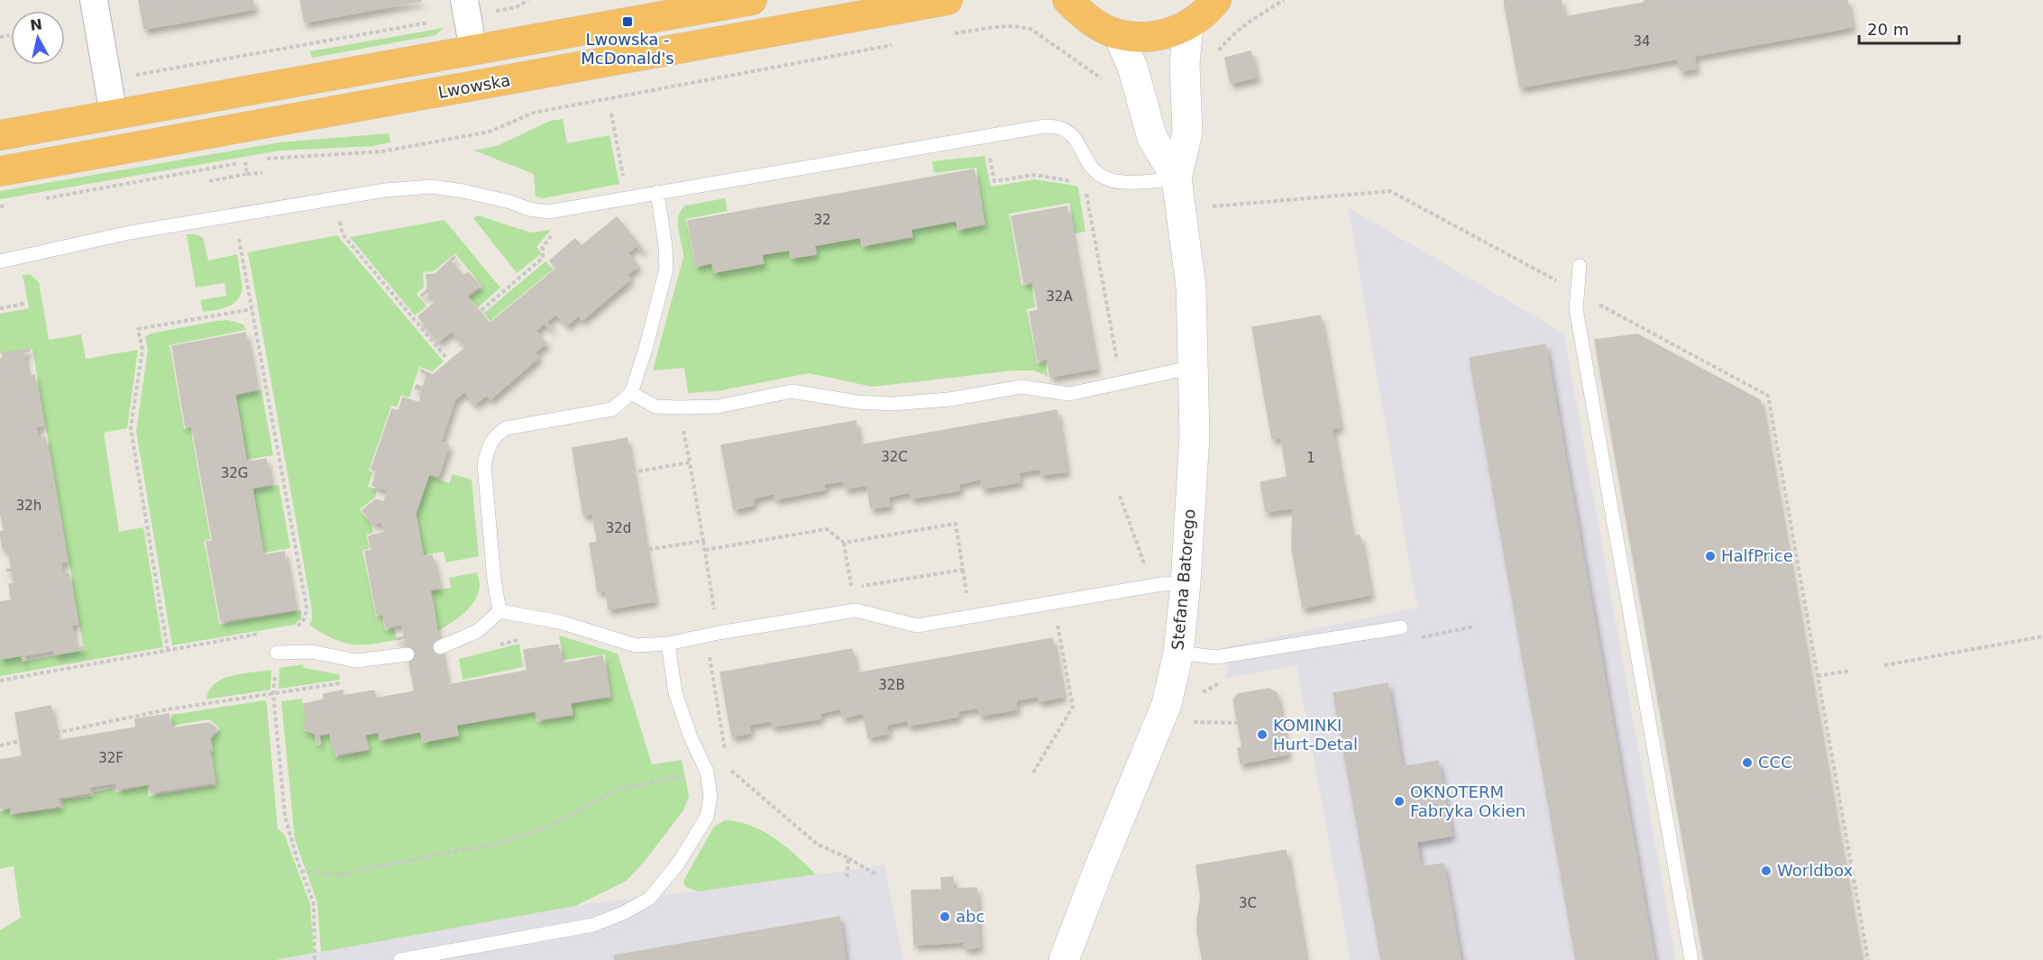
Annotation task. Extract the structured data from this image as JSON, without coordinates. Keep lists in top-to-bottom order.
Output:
{
  "streets": {
    "highway": ["Lwowska"],
    "street": ["Stefana Batorego"]
  },
  "places": {
    "transit": ["Lwowska - McDonald's"],
    "other": [
      "HalfPrice",
      "KOMINKI Hurt-Detal",
      "CCC",
      "OKNOTERM Fabryka Okien",
      "Worldbox",
      "abc"
    ]
  },
  "house_numbers": [
    "34",
    "32",
    "32A",
    "32C",
    "1",
    "32G",
    "32h",
    "32d",
    "32B",
    "32F",
    "3C"
  ],
  "scale_bar": "20 m",
  "north": "top"
}
